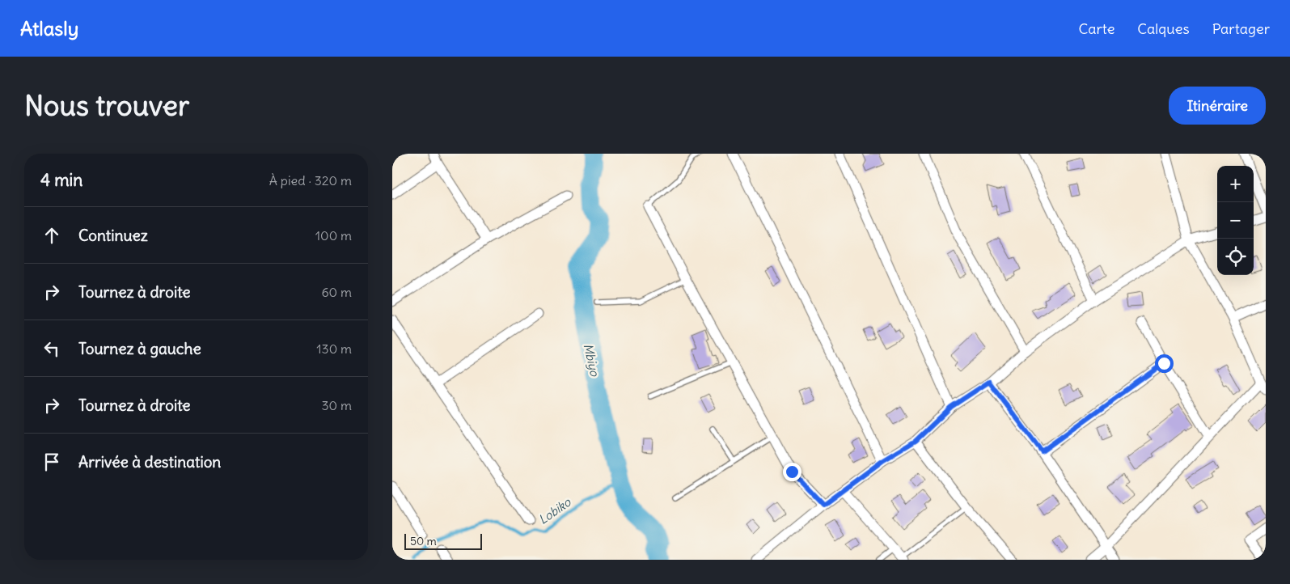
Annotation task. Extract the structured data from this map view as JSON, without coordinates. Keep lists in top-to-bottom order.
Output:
{
  "water": ["Mbiyo", "Lobiko"],
  "scale_bar": "50 m",
  "page": {
    "header": "Atlasly",
    "nav": ["Carte", "Calques", "Partager"],
    "buttons": "Itinéraire",
    "title": "Nous trouver",
    "heading": ["4 min", "À pied · 320 m"],
    "map_buttons": ["+", "−"],
    "list": [
      ["Continuez", "100 m"],
      ["Tournez à droite", "60 m"],
      ["Tournez à gauche", "130 m"],
      ["Tournez à droite", "30 m"],
      "Arrivée à destination"
    ],
    "scale": "50 m"
  }
}
